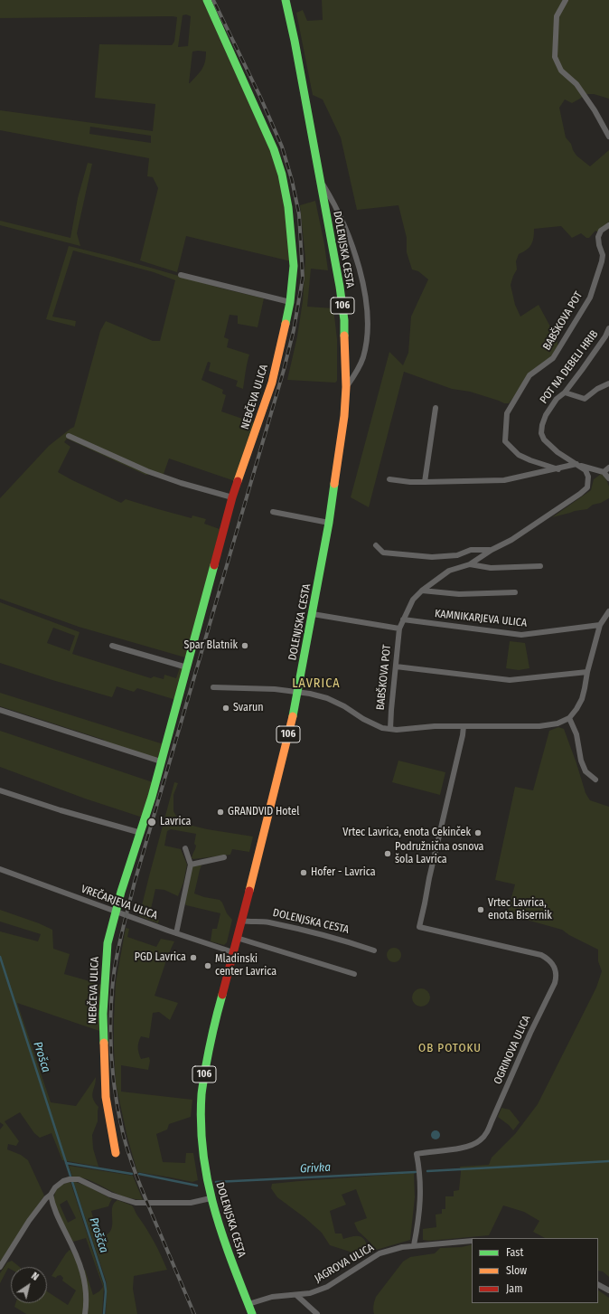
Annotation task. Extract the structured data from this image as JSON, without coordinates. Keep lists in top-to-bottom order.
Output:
{
  "streets": {
    "main road": ["DOLENJSKA CESTA", "106", "NEBČEVA ULICA"],
    "street": [
      "BABŠKOVA POT",
      "POT NA DEBELI HRIB",
      "KAMNIKARJEVA ULICA",
      "VREČARJEVA ULICA",
      "OGRINOVA ULICA",
      "JAGROVA ULICA"
    ]
  },
  "crossings": [
    ["DOLENJSKA CESTA", "VREČARJEVA ULICA"],
    ["DOLENJSKA CESTA", "JAGROVA ULICA"],
    ["BABŠKOVA POT", "POT NA DEBELI HRIB"],
    ["BABŠKOVA POT", "KAMNIKARJEVA ULICA"],
    ["NEBČEVA ULICA", "VREČARJEVA ULICA"],
    ["OGRINOVA ULICA", "JAGROVA ULICA"]
  ],
  "districts": ["LAVRICA", "OB POTOKU"],
  "water": ["Prošca", "Grivka", "Proščca"],
  "places": [
    "Spar Blatnik",
    "Svarun",
    "GRANDVID Hotel",
    "Lavrica",
    "Vrtec Lavrica, enota Cekinček",
    "Podružnična osnova šola Lavrica",
    "Hofer - Lavrica",
    "Vrtec Lavrica, enota Bisernik",
    "PGD Lavrica",
    "Mladinski center Lavrica"
  ],
  "legend": ["Fast", "Slow", "Jam"],
  "north": "top right"
}
